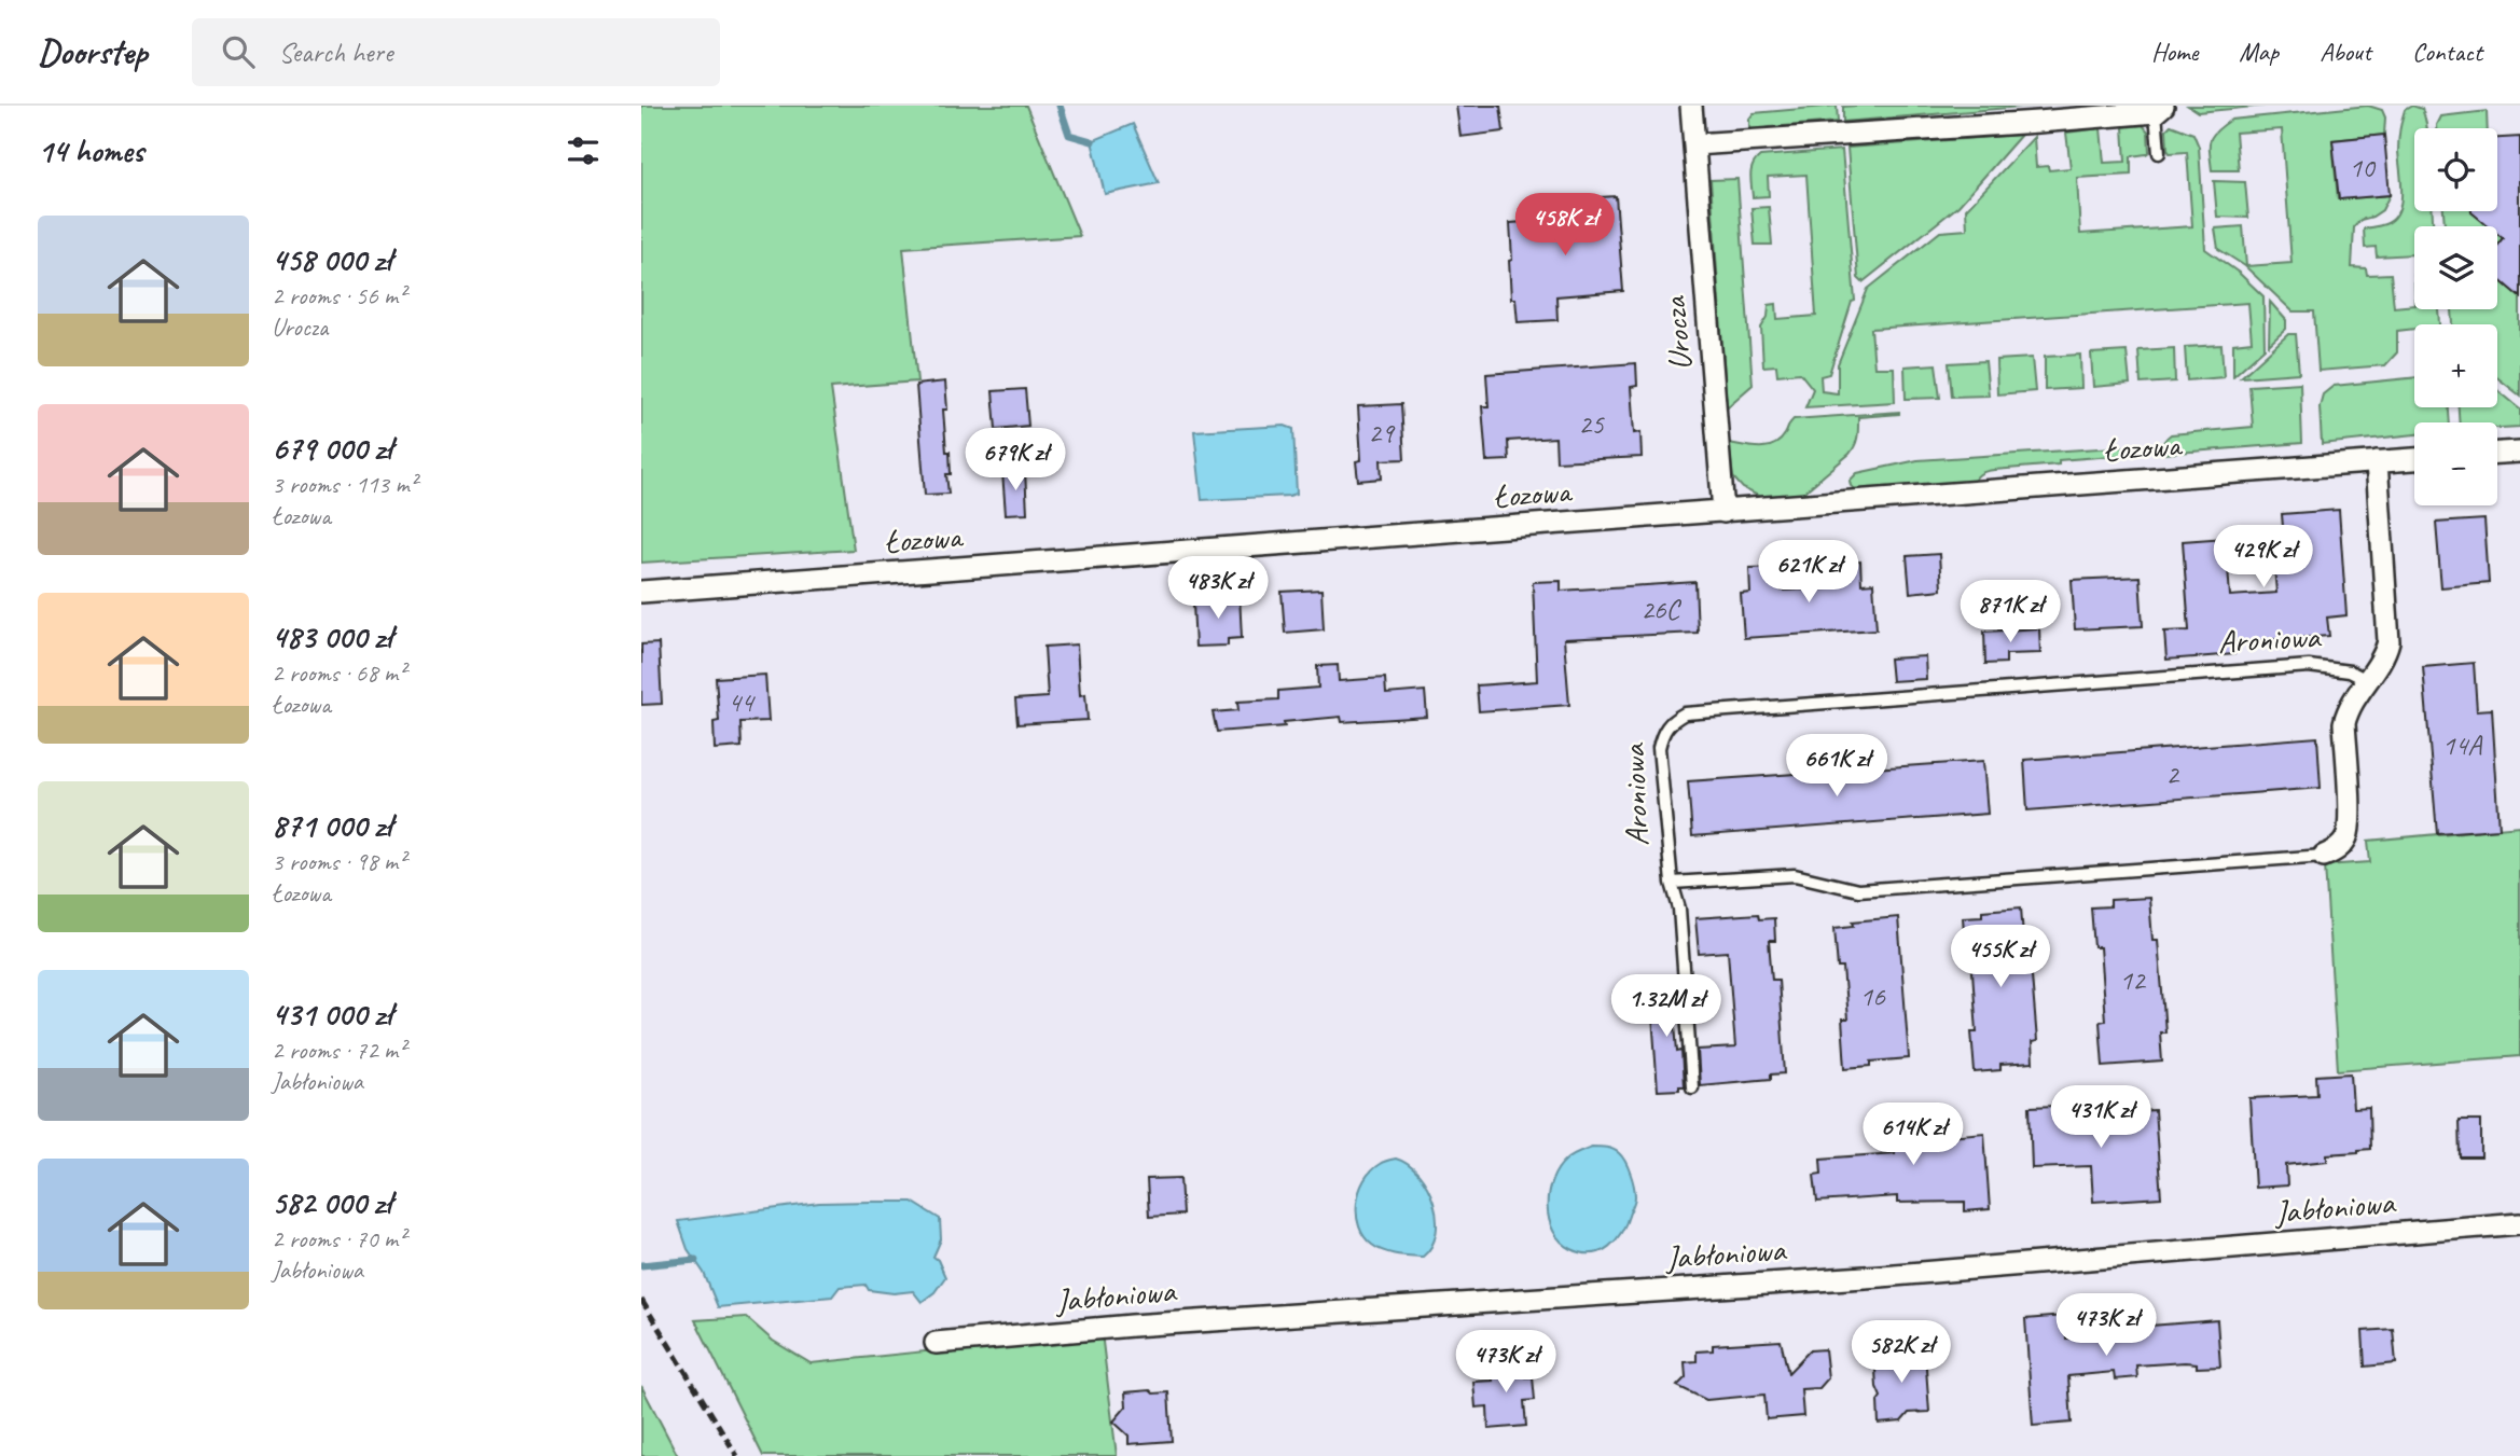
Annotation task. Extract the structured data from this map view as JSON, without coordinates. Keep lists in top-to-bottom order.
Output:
{
  "streets": {
    "street": [
      "Urocza",
      "Łozowa",
      "Aroniowa",
      "Jabłoniowa"
    ]
  },
  "crossings": [
    ["Urocza", "Łozowa"]
  ],
  "house_numbers": [
    "10",
    "25",
    "29",
    "26C",
    "44",
    "14A",
    "2",
    "12",
    "16"
  ],
  "page": {
    "header": "Doorstep",
    "search": "Search here",
    "nav": [
      "Home",
      "Map",
      "About",
      "Contact"
    ],
    "heading": "14 homes",
    "map_buttons": ["+", "−"],
    "price": [
      "458K zł",
      "679K zł",
      "429K zł",
      "621K zł",
      "483K zł",
      "871K zł",
      "661K zł",
      "455K zł",
      "1.32M zł",
      "431K zł",
      "614K zł",
      "473K zł",
      "582K zł",
      "473K zł"
    ],
    "list": [
      {
        "name": "458 000 zł",
        "note": "2 rooms · 56 m² · Urocza"
      },
      {
        "name": "679 000 zł",
        "note": "3 rooms · 113 m² · Łozowa"
      },
      {
        "name": "483 000 zł",
        "note": "2 rooms · 68 m² · Łozowa"
      },
      {
        "name": "871 000 zł",
        "note": "3 rooms · 98 m² · Łozowa"
      },
      {
        "name": "431 000 zł",
        "note": "2 rooms · 72 m² · Jabłoniowa"
      },
      {
        "name": "582 000 zł",
        "note": "2 rooms · 70 m² · Jabłoniowa"
      }
    ]
  }
}
